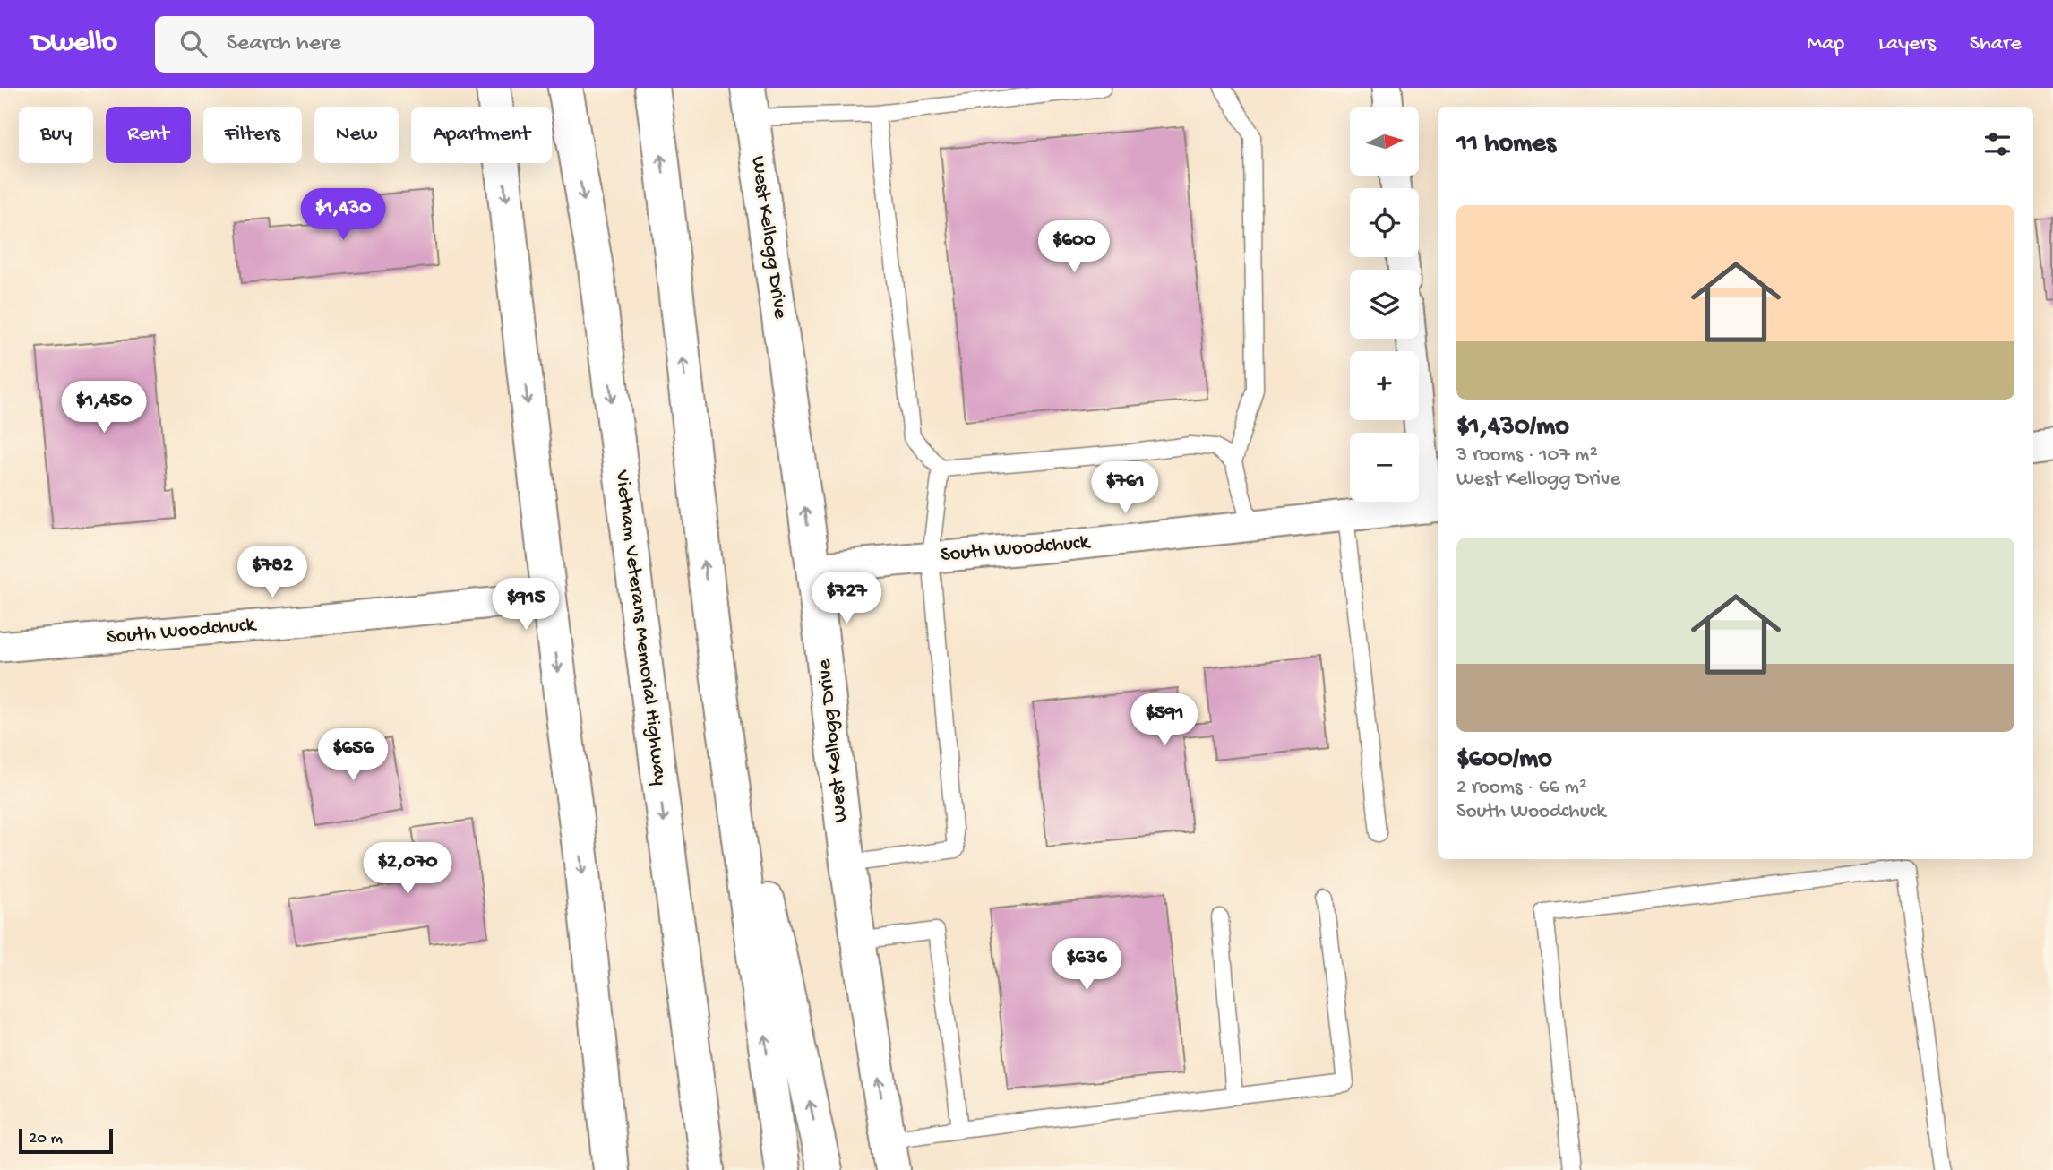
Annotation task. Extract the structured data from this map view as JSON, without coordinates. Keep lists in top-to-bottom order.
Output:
{
  "streets": {
    "main road": ["West Kellogg Drive", "Vietnam Veterans Memorial Highway"],
    "street": ["South Woodchuck"]
  },
  "crossings": [
    ["West Kellogg Drive", "South Woodchuck"]
  ],
  "scale_bar": "20 m",
  "north": "right",
  "page": {
    "header": "Dwello",
    "search": "Search here",
    "nav": ["Map", "Layers", "Share"],
    "map_buttons": ["+", "−"],
    "chip": [
      "Buy",
      "Rent",
      "Filters",
      "New",
      "Apartment"
    ],
    "heading": "11 homes",
    "list": [
      {
        "name": "$1,430/mo",
        "note": "3 rooms · 107 m² · West Kellogg Drive"
      },
      {
        "name": "$600/mo",
        "note": "2 rooms · 66 m² · South Woodchuck"
      }
    ],
    "price": [
      "$1,430",
      "$600",
      "$1,450",
      "$761",
      "$782",
      "$727",
      "$915",
      "$591",
      "$656",
      "$2,070",
      "$636"
    ],
    "scale": "20 m"
  }
}
